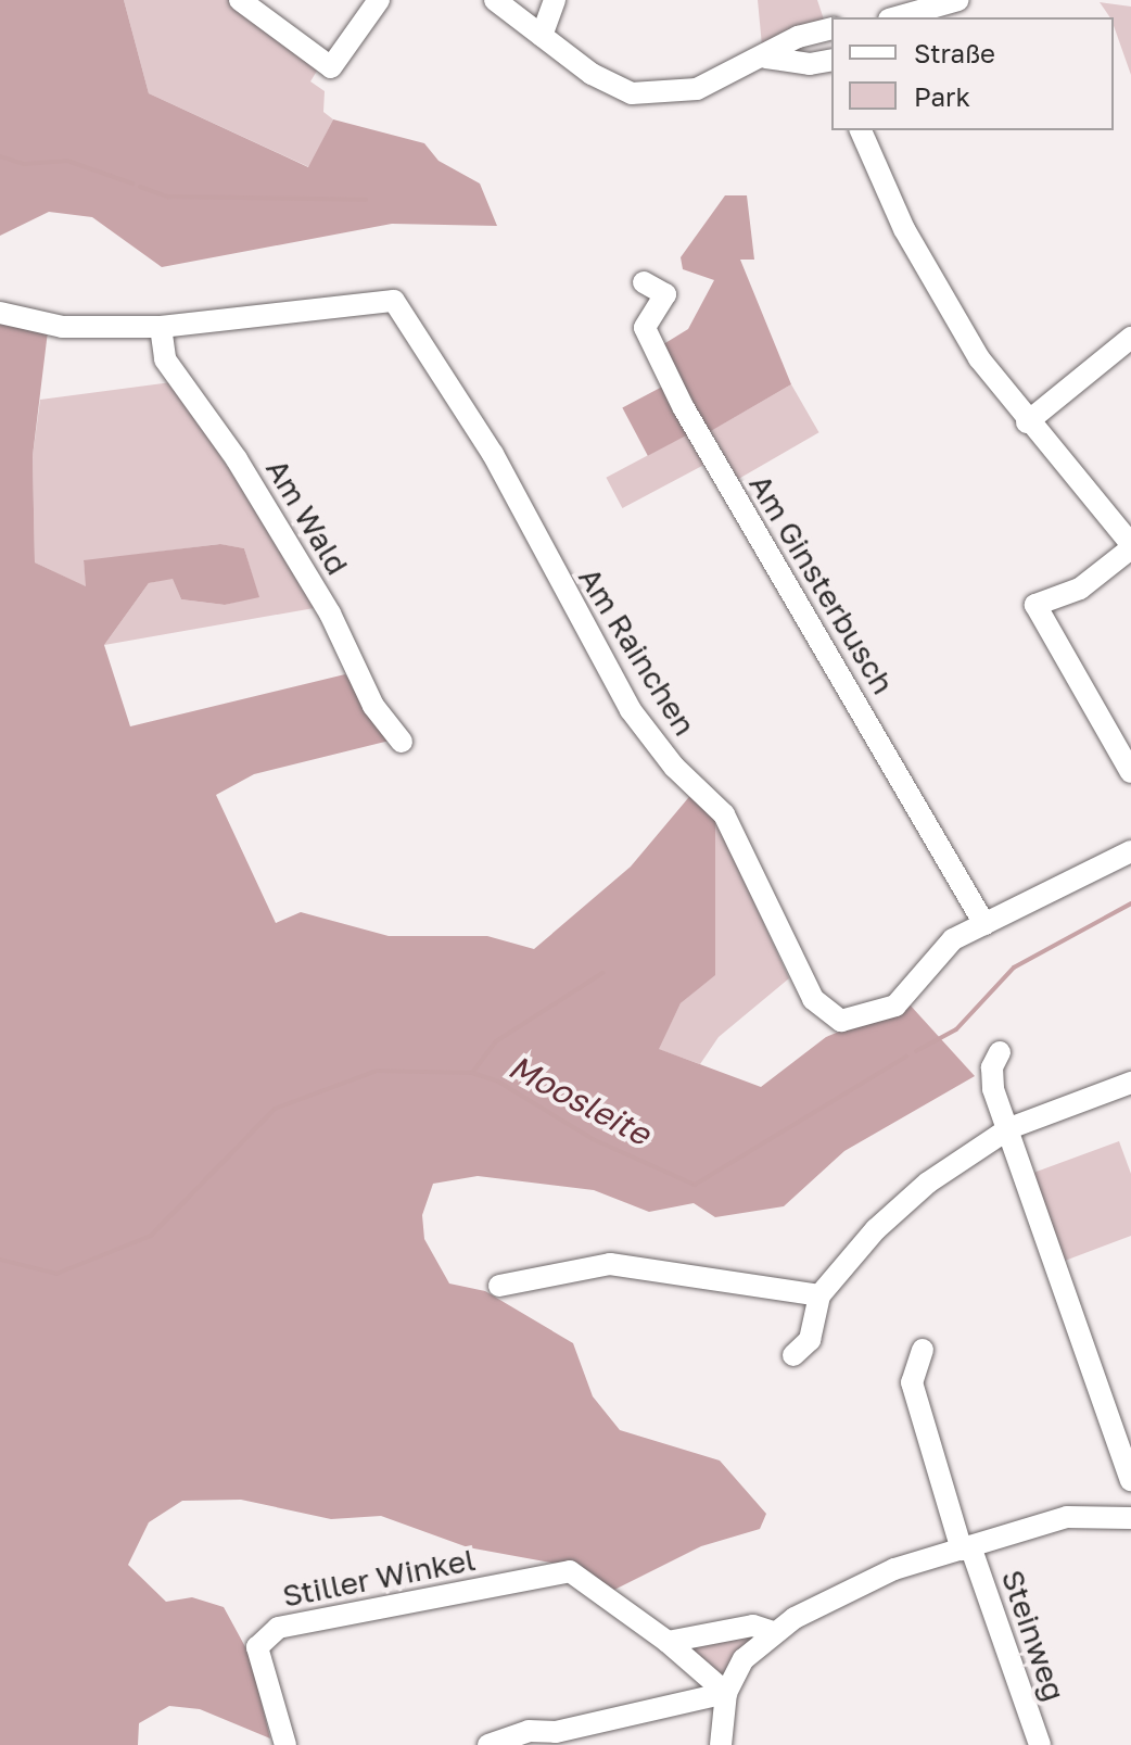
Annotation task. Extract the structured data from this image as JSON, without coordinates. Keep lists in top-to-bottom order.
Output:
{
  "streets": {
    "street": [
      "Am Wald",
      "Am Ginsterbusch",
      "Am Rainchen",
      "Stiller Winkel",
      "Steinweg"
    ]
  },
  "crossings": [
    ["Am Wald", "Am Rainchen"],
    ["Am Ginsterbusch", "Am Rainchen"]
  ],
  "water": ["Moosleite"],
  "legend": ["Straße", "Park"]
}
